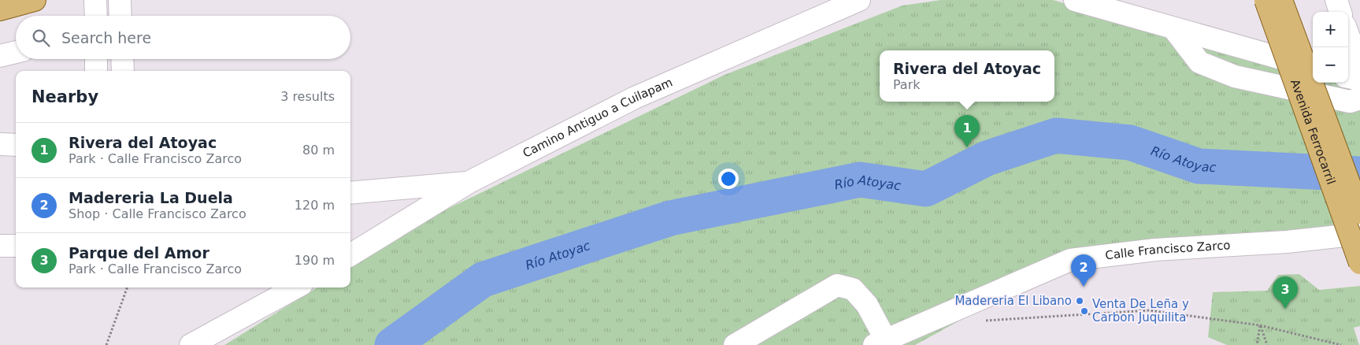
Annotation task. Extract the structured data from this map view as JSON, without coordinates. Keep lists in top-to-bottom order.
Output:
{
  "streets": {
    "main road": ["Avenida Ferrocarril"],
    "street": ["Camino Antiguo a Cuilapam", "Calle Francisco Zarco"]
  },
  "water": ["Río Atoyac"],
  "places": ["Madereria El Libano", "Venta De Leña y Carbon Juquilita"],
  "page": {
    "map_buttons": ["+", "−"],
    "search": "Search here",
    "popup": ["Rivera del Atoyac", "Park"],
    "heading": ["Nearby", "3 results"],
    "pins": ["1", "2", "3"],
    "list": [
      {
        "mark": "1",
        "name": "Rivera del Atoyac",
        "note": "Park · Calle Francisco Zarco",
        "value": "80 m"
      },
      {
        "mark": "2",
        "name": "Madereria La Duela",
        "note": "Shop · Calle Francisco Zarco",
        "value": "120 m"
      },
      {
        "mark": "3",
        "name": "Parque del Amor",
        "note": "Park · Calle Francisco Zarco",
        "value": "190 m"
      }
    ]
  }
}
